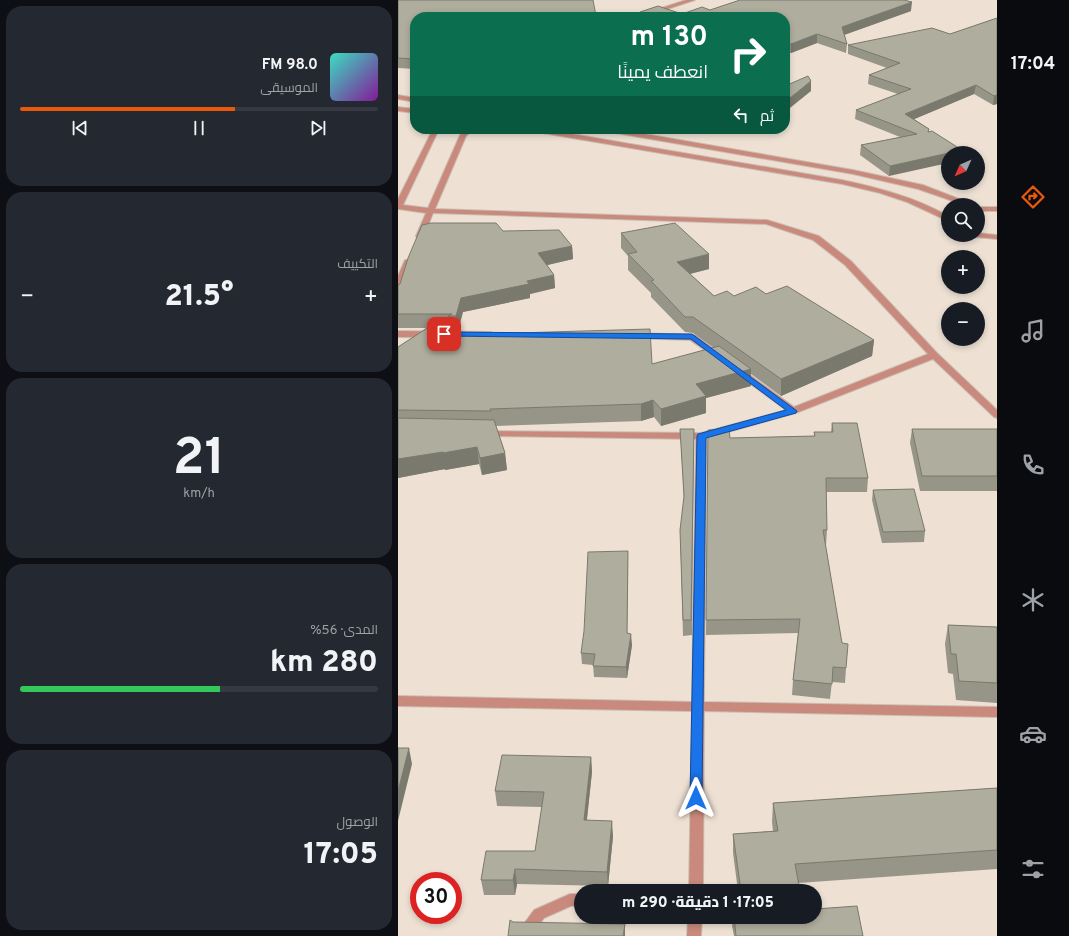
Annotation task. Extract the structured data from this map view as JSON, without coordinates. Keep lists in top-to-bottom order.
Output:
{
  "north": "bottom left",
  "page": {
    "tabs": "17:04",
    "turn": ["130 m", "انعطف يمينًا"],
    "song": ["98.0 FM", "الموسيقى"],
    "then": "ثم",
    "map_buttons": ["+", "−"],
    "tile": [
      "التكييف",
      ["21", "km/h"],
      ["المدى · 56%", "280 km"],
      ["الوصول", "17:05"]
    ],
    "heat": ["−", "21.5°", "+"],
    "limit": "30",
    "trip": "17:05 · 1 دقيقة · 290 m"
  }
}
